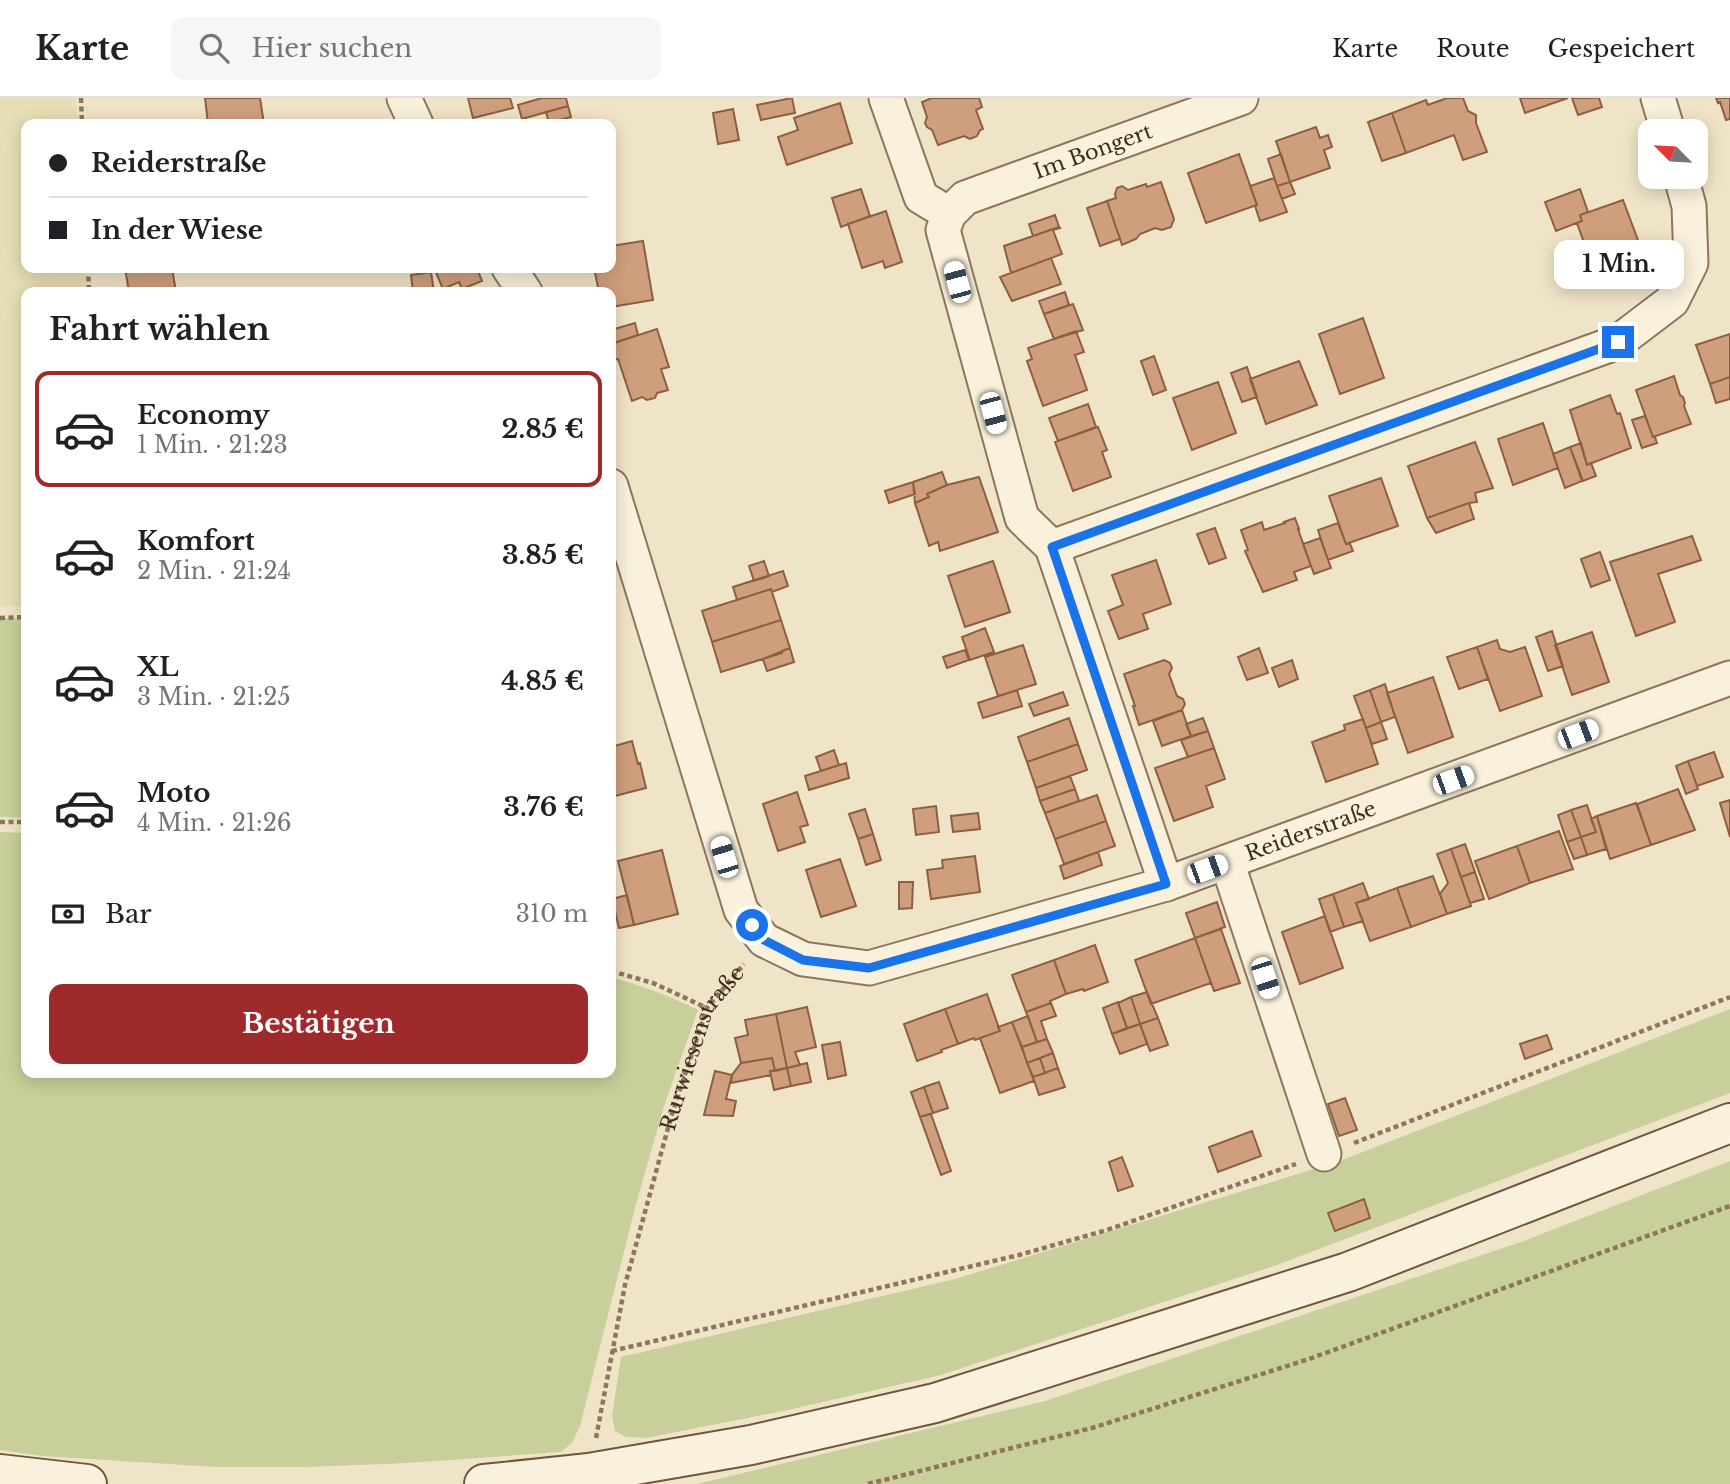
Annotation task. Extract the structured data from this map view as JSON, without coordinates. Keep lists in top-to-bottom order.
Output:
{
  "streets": {
    "street": ["Im Bongert", "Reiderstraße"],
    "path": ["Rurwiesenstraße"]
  },
  "crossings": [
    ["Reiderstraße", "Rurwiesenstraße"]
  ],
  "north": "top left",
  "page": {
    "header": "Karte",
    "search": "Hier suchen",
    "nav": ["Karte", "Route", "Gespeichert"],
    "banner": ["Reiderstraße", "In der Wiese"],
    "bubble": "1 Min.",
    "heading": "Fahrt wählen",
    "list": [
      {
        "name": "Economy",
        "note": "1 Min. · 21:23",
        "value": "2.85 €"
      },
      {
        "name": "Komfort",
        "note": "2 Min. · 21:24",
        "value": "3.85 €"
      },
      {
        "name": "XL",
        "note": "3 Min. · 21:25",
        "value": "4.85 €"
      },
      {
        "name": "Moto",
        "note": "4 Min. · 21:26",
        "value": "3.76 €"
      }
    ],
    "pay": ["Bar", "310 m"],
    "buttons": "Bestätigen"
  }
}
